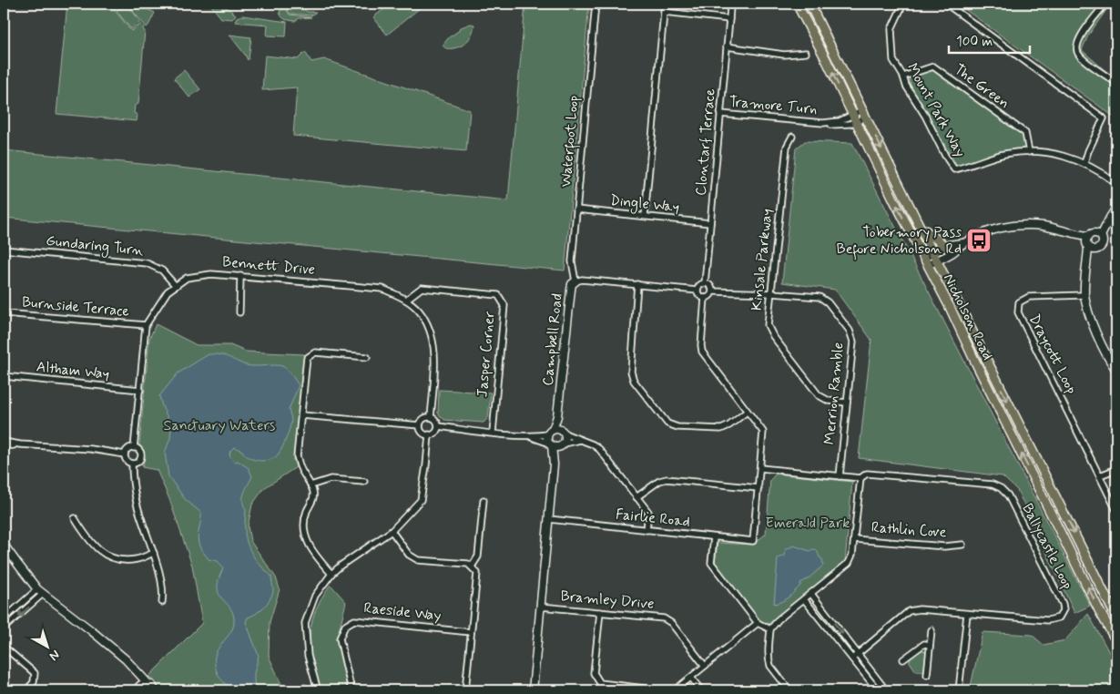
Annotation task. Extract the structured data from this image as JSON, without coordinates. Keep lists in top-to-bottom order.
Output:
{
  "streets": {
    "main road": ["Nicholson Road"],
    "street": [
      "The Green",
      "Tramore Turn",
      "Mount Park Way",
      "Waterfoot Loop",
      "Clontarf Terrace",
      "Dingle Way",
      "Gundaring Turn",
      "Kinsale Parkway",
      "Bennett Drive",
      "Burnside Terrace",
      "Campbell Road",
      "Jasper Corner",
      "Draycott Loop",
      "Altham Way",
      "Merrion Ramble",
      "Fairlie Road",
      "Rathlin Cove",
      "Ballycastle Loop",
      "Bramley Drive",
      "Raeside Way"
    ]
  },
  "crossings": [
    ["The Green", "Mount Park Way"],
    ["Tramore Turn", "Clontarf Terrace"],
    ["Tramore Turn", "Nicholson Road"],
    ["Waterfoot Loop", "Dingle Way"],
    ["Waterfoot Loop", "Campbell Road"],
    ["Clontarf Terrace", "Dingle Way"],
    ["Clontarf Terrace", "Campbell Road"],
    ["Clontarf Terrace", "Merrion Ramble"],
    ["Gundaring Turn", "Bennett Drive"],
    ["Kinsale Parkway", "Merrion Ramble"],
    ["Bennett Drive", "Burnside Terrace"],
    ["Bennett Drive", "Jasper Corner"],
    ["Bennett Drive", "Altham Way"],
    ["Campbell Road", "Merrion Ramble"],
    ["Campbell Road", "Fairlie Road"],
    ["Campbell Road", "Bramley Drive"]
  ],
  "parks": ["Sanctuary Waters", "Emerald Park"],
  "places": {
    "bus stop": ["Tobermory Pass Before Nicholson Rd"]
  },
  "scale_bar": "100 m",
  "north": "bottom right"
}
